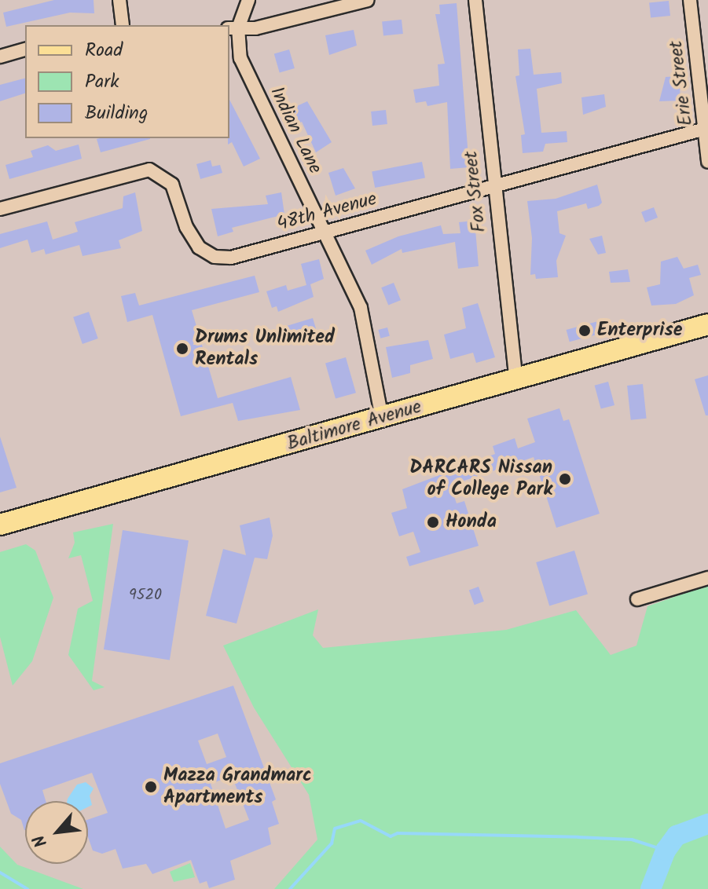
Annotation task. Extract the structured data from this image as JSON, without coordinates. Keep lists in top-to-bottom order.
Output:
{
  "streets": {
    "main road": ["Baltimore Avenue"],
    "street": [
      "Erie Street",
      "Indian Lane",
      "Fox Street",
      "48th Avenue"
    ]
  },
  "crossings": [
    ["Erie Street", "48th Avenue"],
    ["Indian Lane", "48th Avenue"],
    ["Indian Lane", "Baltimore Avenue"],
    ["Fox Street", "48th Avenue"],
    ["Fox Street", "Baltimore Avenue"]
  ],
  "places": [
    "Enterprise",
    "Drums Unlimited Rentals",
    "DARCARS Nissan of College Park",
    "Honda",
    "Mazza Grandmarc Apartments"
  ],
  "house_numbers": ["9520"],
  "legend": ["Road", "Park", "Building"],
  "north": "bottom left"
}
